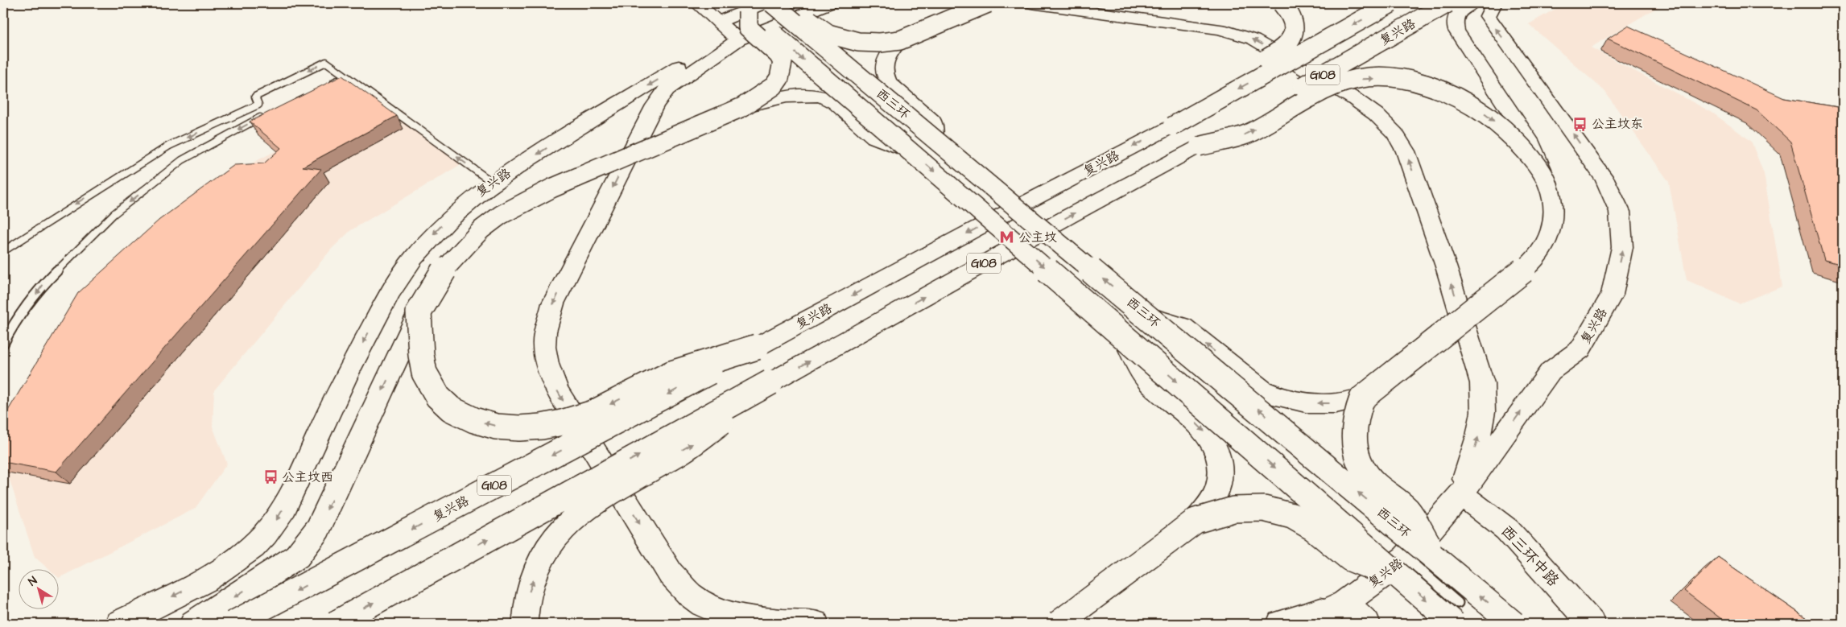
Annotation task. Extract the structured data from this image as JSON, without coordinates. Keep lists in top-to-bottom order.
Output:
{
  "streets": {
    "main road": [
      "复兴路",
      "G108",
      "西三环",
      "西三环中路"
    ]
  },
  "crossings": [
    ["复兴路", "西三环"],
    ["复兴路", "西三环中路"]
  ],
  "places": {
    "bus stop": ["公主坟东", "公主坟西"],
    "metro station": ["公主坟"]
  },
  "north": "top left"
}
